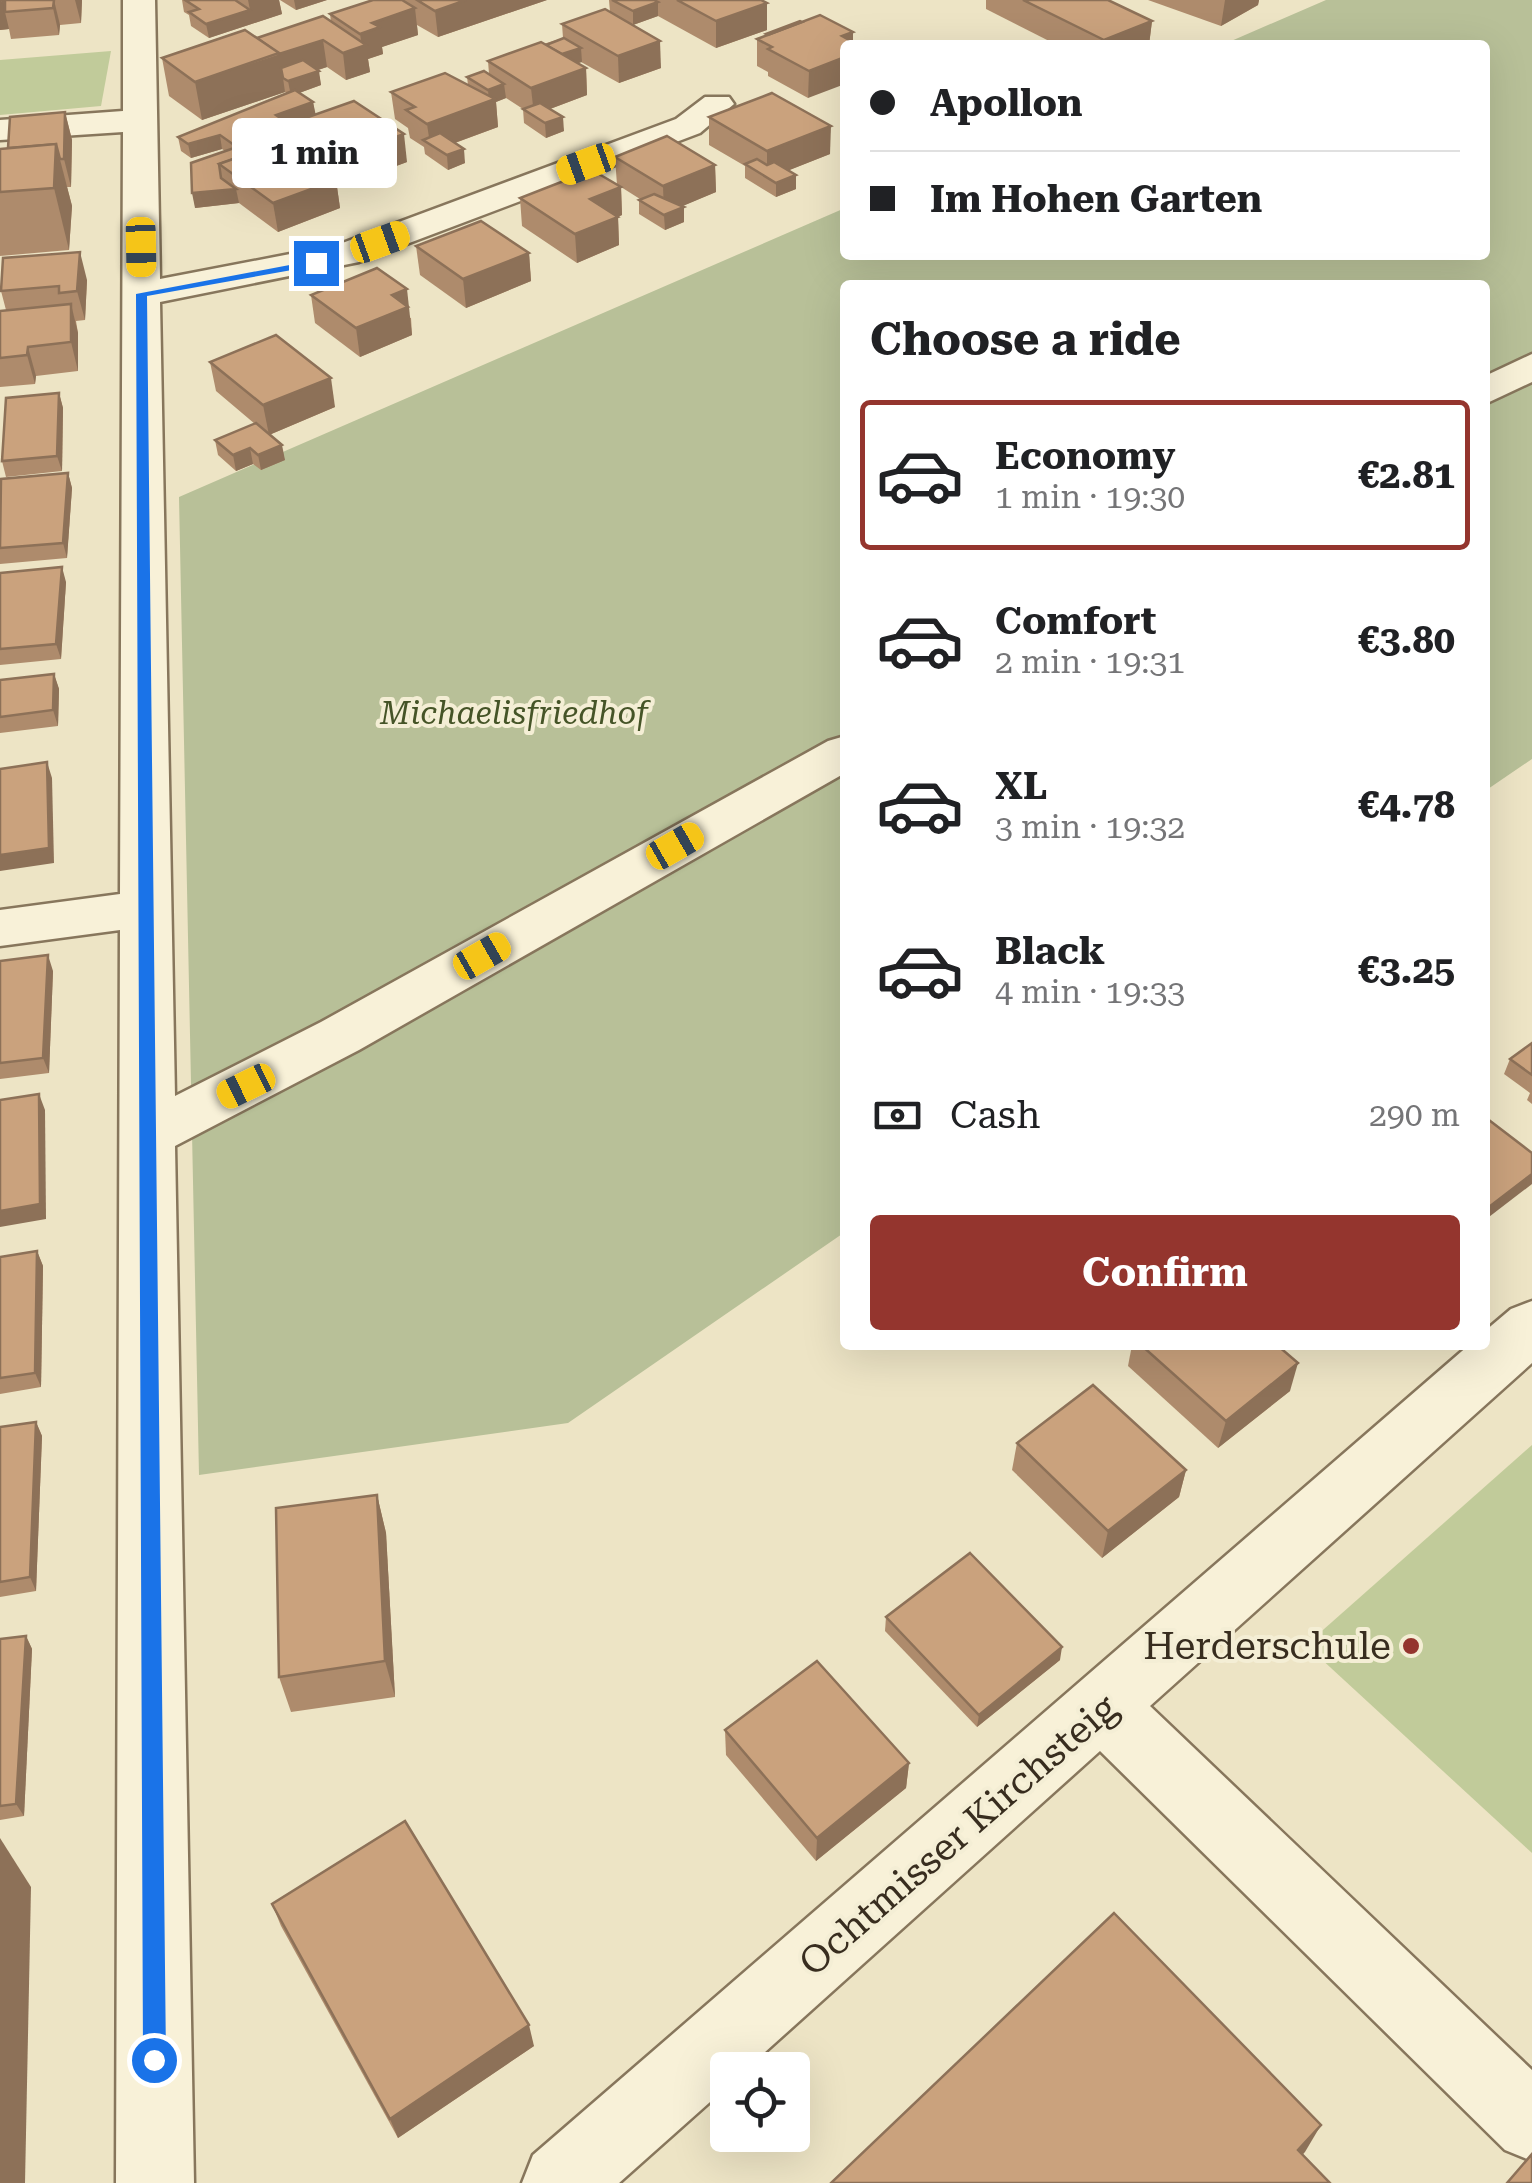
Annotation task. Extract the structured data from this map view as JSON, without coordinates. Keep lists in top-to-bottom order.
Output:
{
  "streets": {
    "street": ["Ochtmisser Kirchsteig"]
  },
  "parks": ["Michaelisfriedhof"],
  "places": ["Herderschule"],
  "page": {
    "banner": ["Apollon", "Im Hohen Garten"],
    "bubble": "1 min",
    "heading": "Choose a ride",
    "list": [
      {
        "name": "Economy",
        "note": "1 min · 19:30",
        "value": "€2.81"
      },
      {
        "name": "Comfort",
        "note": "2 min · 19:31",
        "value": "€3.80"
      },
      {
        "name": "XL",
        "note": "3 min · 19:32",
        "value": "€4.78"
      },
      {
        "name": "Black",
        "note": "4 min · 19:33",
        "value": "€3.25"
      }
    ],
    "pay": ["Cash", "290 m"],
    "buttons": "Confirm"
  }
}
